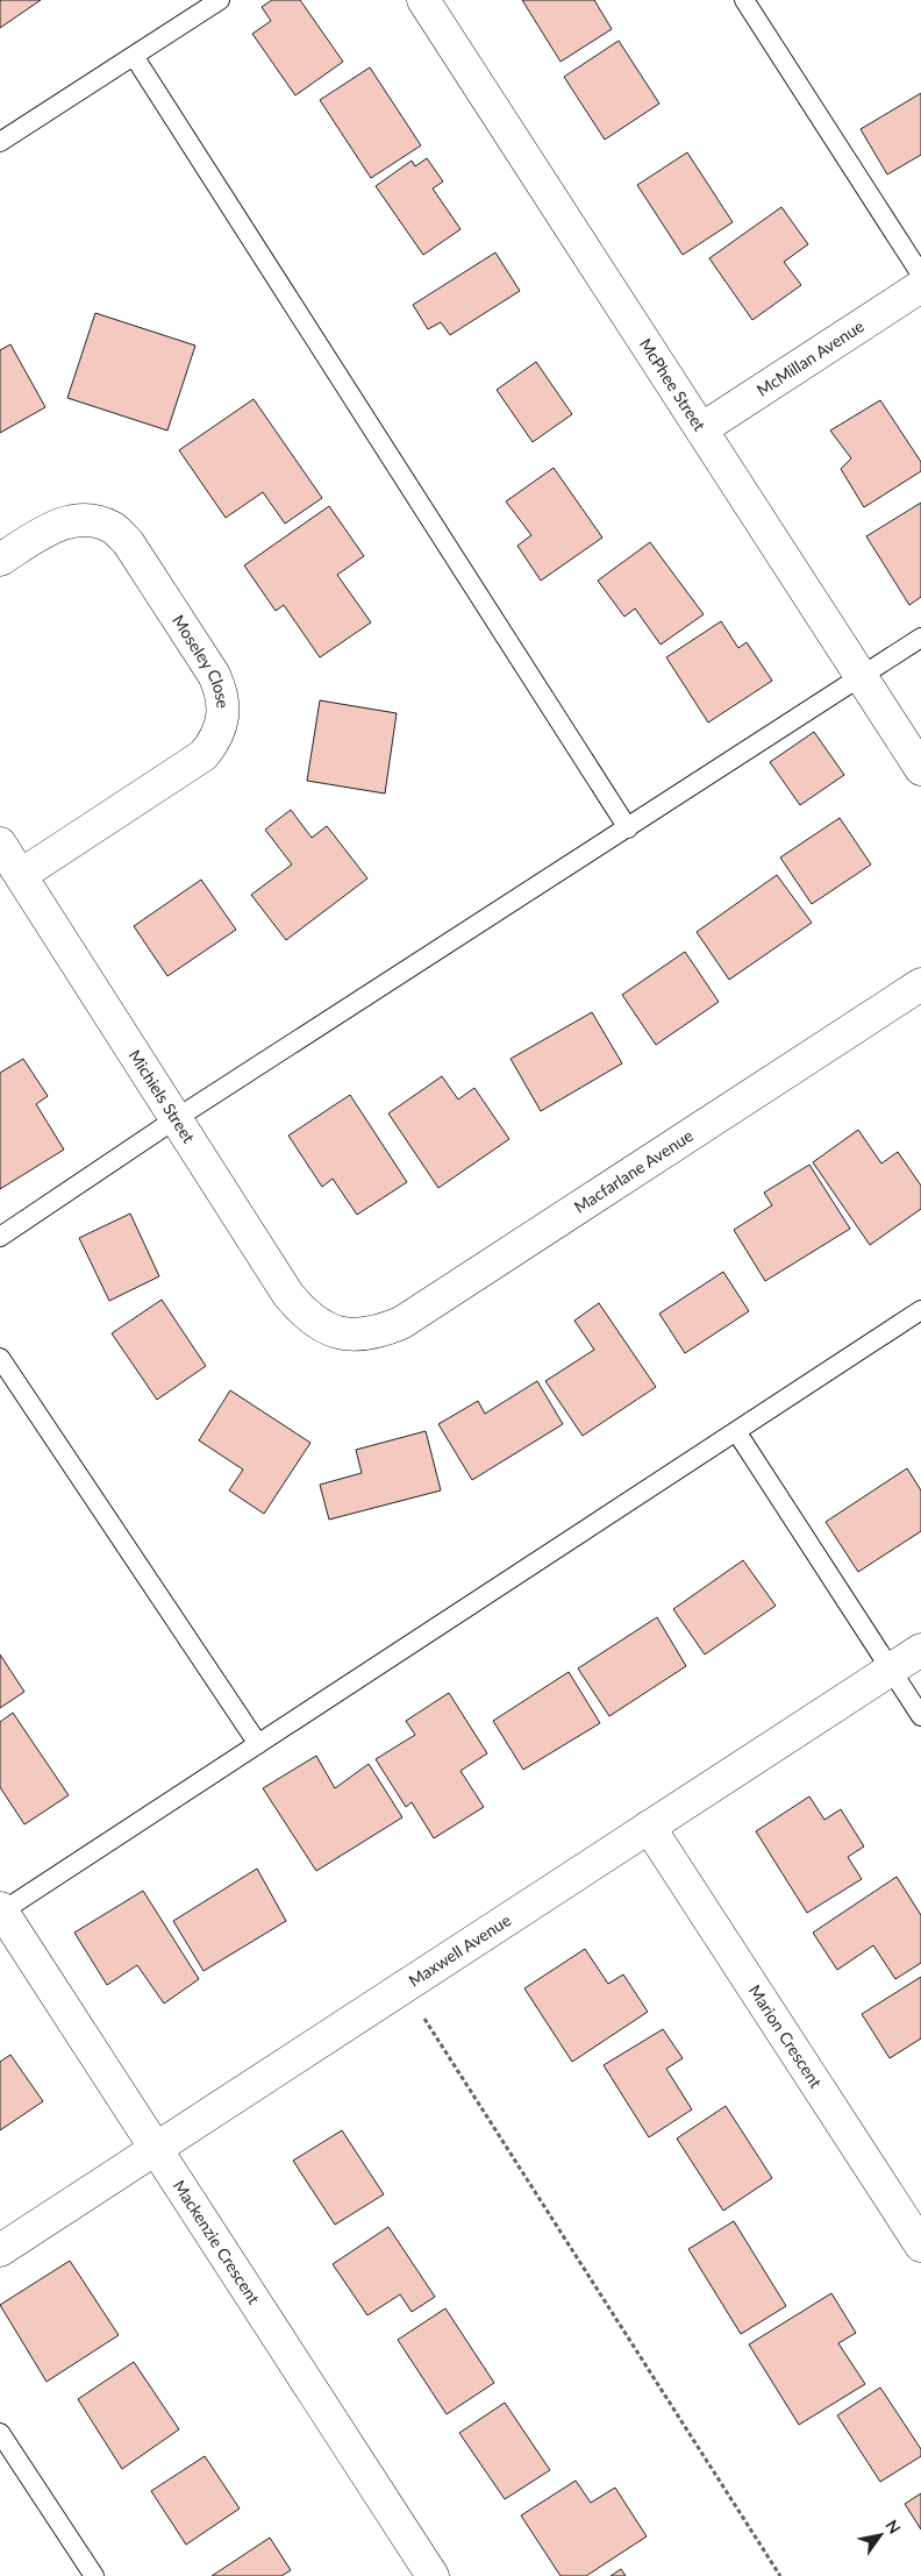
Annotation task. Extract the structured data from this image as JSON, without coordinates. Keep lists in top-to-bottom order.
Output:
{
  "streets": {
    "street": [
      "McMillan Avenue",
      "McPhee Street",
      "Moseley Close",
      "Michiels Street",
      "Macfarlane Avenue",
      "Maxwell Avenue",
      "Marion Crescent",
      "Mackenzie Crescent"
    ]
  },
  "crossings": [
    ["McMillan Avenue", "McPhee Street"],
    ["Moseley Close", "Michiels Street"],
    ["Michiels Street", "Macfarlane Avenue"],
    ["Maxwell Avenue", "Marion Crescent"],
    ["Maxwell Avenue", "Mackenzie Crescent"]
  ],
  "north": "top right"
}
